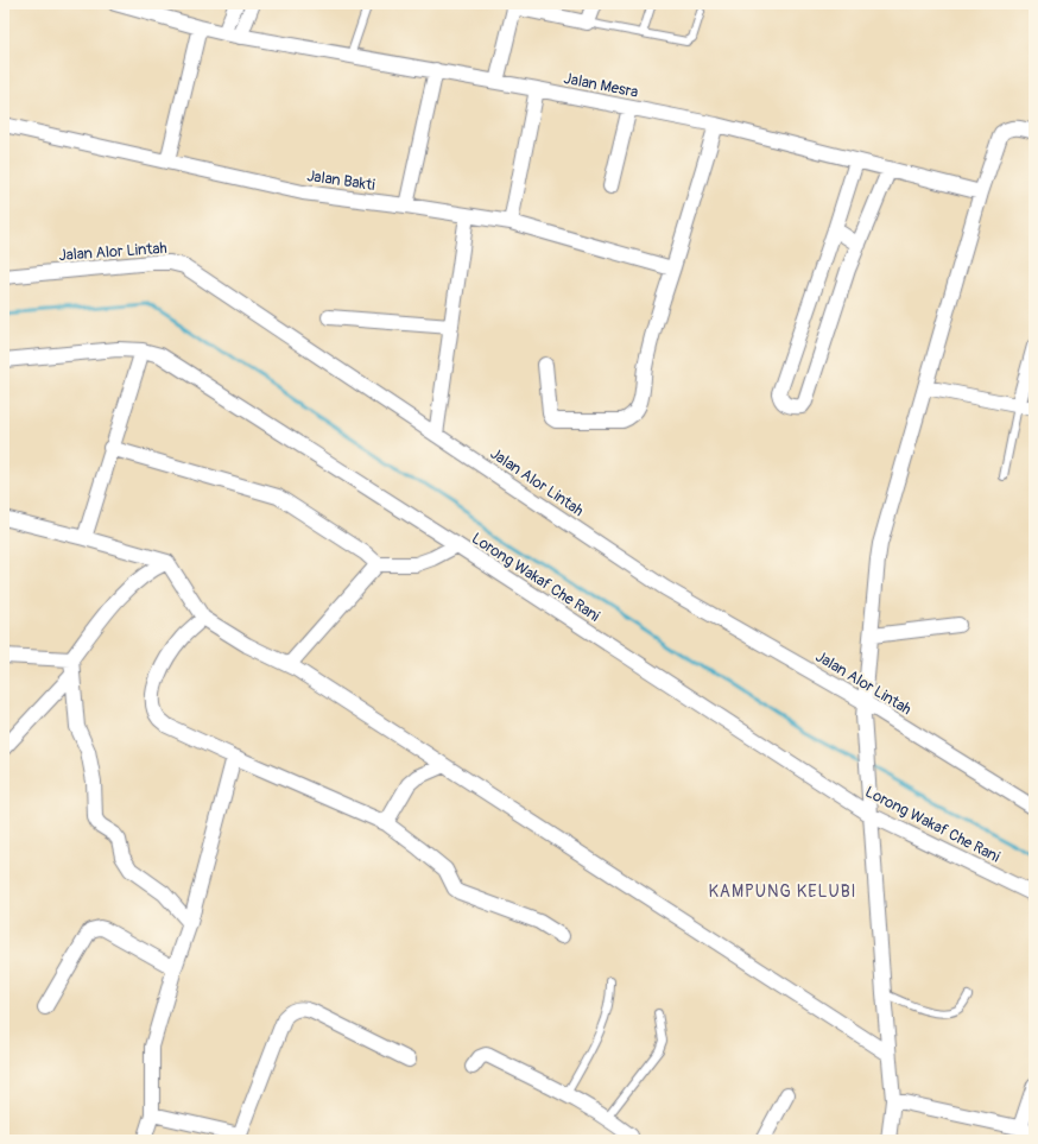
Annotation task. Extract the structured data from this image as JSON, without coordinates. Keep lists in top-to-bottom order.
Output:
{
  "streets": {
    "street": [
      "Jalan Mesra",
      "Jalan Bakti",
      "Jalan Alor Lintah",
      "Lorong Wakaf Che Rani"
    ]
  },
  "districts": ["KAMPUNG KELUBI"]
}
